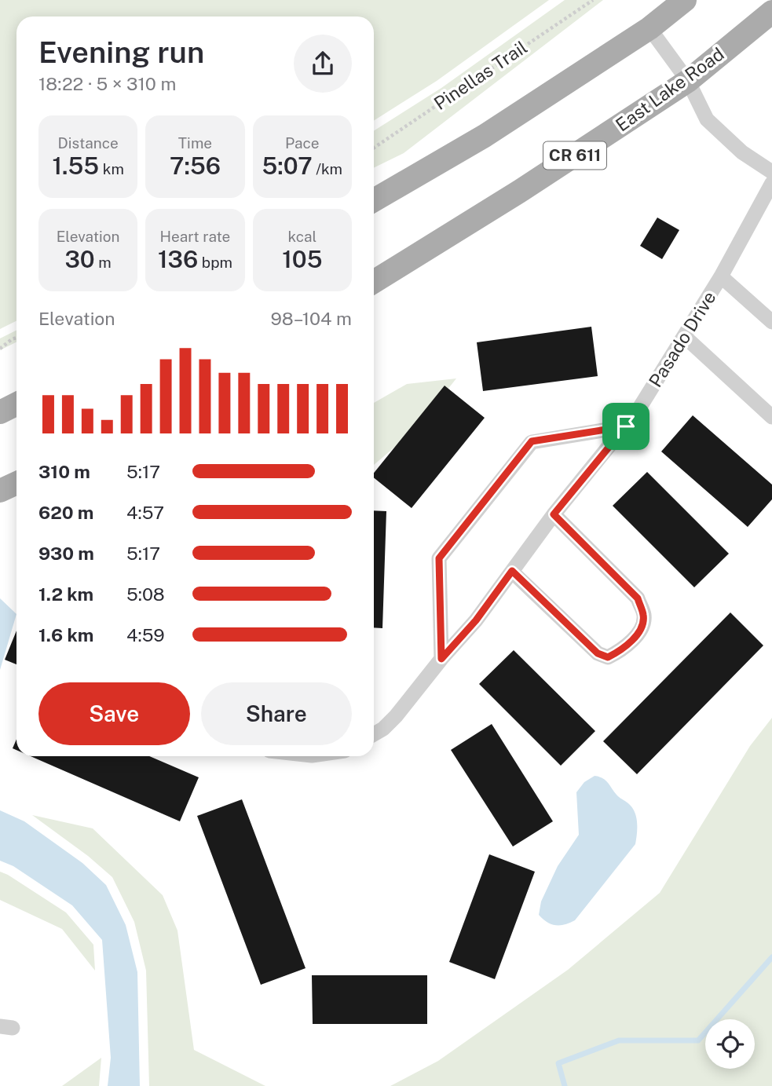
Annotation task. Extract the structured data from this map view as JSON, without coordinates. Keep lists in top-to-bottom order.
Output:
{
  "streets": {
    "main road": ["East Lake Road", "CR 611"],
    "street": ["Pasado Drive"],
    "path": ["Pinellas Trail"]
  },
  "page": {
    "heading": ["Evening run", "18:22 · 5 × 310 m"],
    "stats": [
      ["Distance", "1.55 km"],
      ["Time", "7:56"],
      ["Pace", "5:07 /km"],
      ["Elevation", "30 m"],
      ["Heart rate", "136 bpm"],
      ["kcal", "105"]
    ],
    "chart": ["Elevation", "98–104 m"],
    "list": [
      {
        "name": "310 m",
        "note": "5:17"
      },
      {
        "name": "620 m",
        "note": "4:57"
      },
      {
        "name": "930 m",
        "note": "5:17"
      },
      {
        "name": "1.2 km",
        "note": "5:08"
      },
      {
        "name": "1.6 km",
        "note": "4:59"
      }
    ],
    "buttons": ["Save", "Share"]
  }
}
